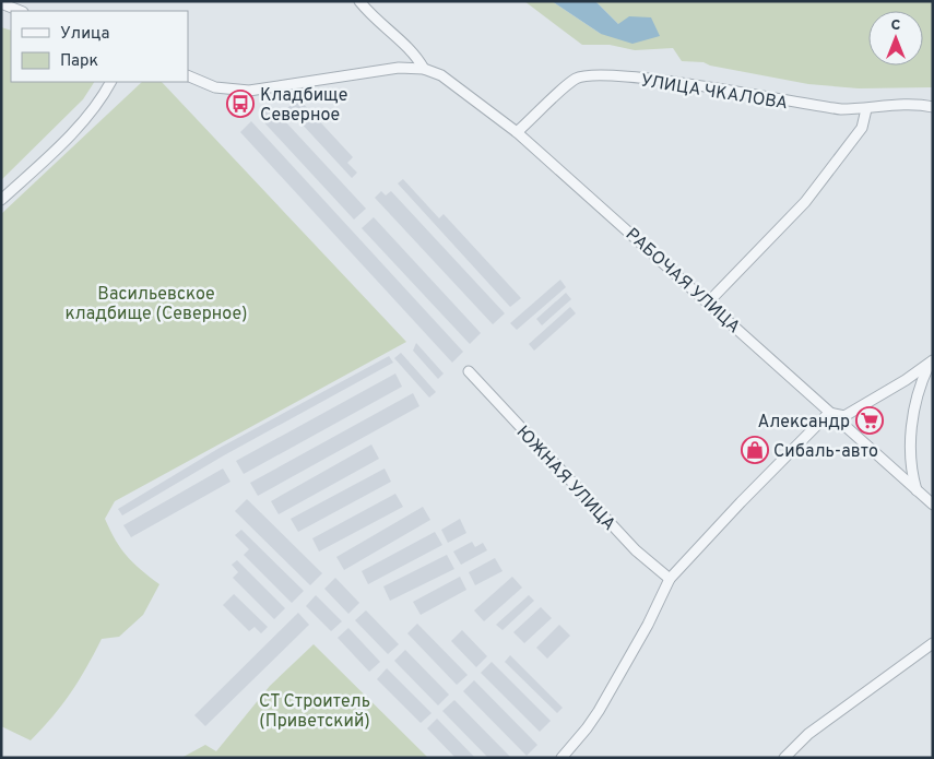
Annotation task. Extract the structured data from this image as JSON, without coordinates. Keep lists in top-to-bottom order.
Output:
{
  "streets": {
    "street": ["УЛИЦА ЧКАЛОВА", "РАБОЧАЯ УЛИЦА", "ЮЖНАЯ УЛИЦА"]
  },
  "crossings": [
    ["УЛИЦА ЧКАЛОВА", "РАБОЧАЯ УЛИЦА"]
  ],
  "parks": ["Васильевское кладбище (Северное)", "СТ Строитель (Приветский)"],
  "places": {
    "bus stop": ["Кладбище Северное"],
    "supermarket": ["Александр"],
    "shop": ["Сибаль-авто"]
  },
  "legend": ["Улица", "Парк"],
  "north": "top"
}
